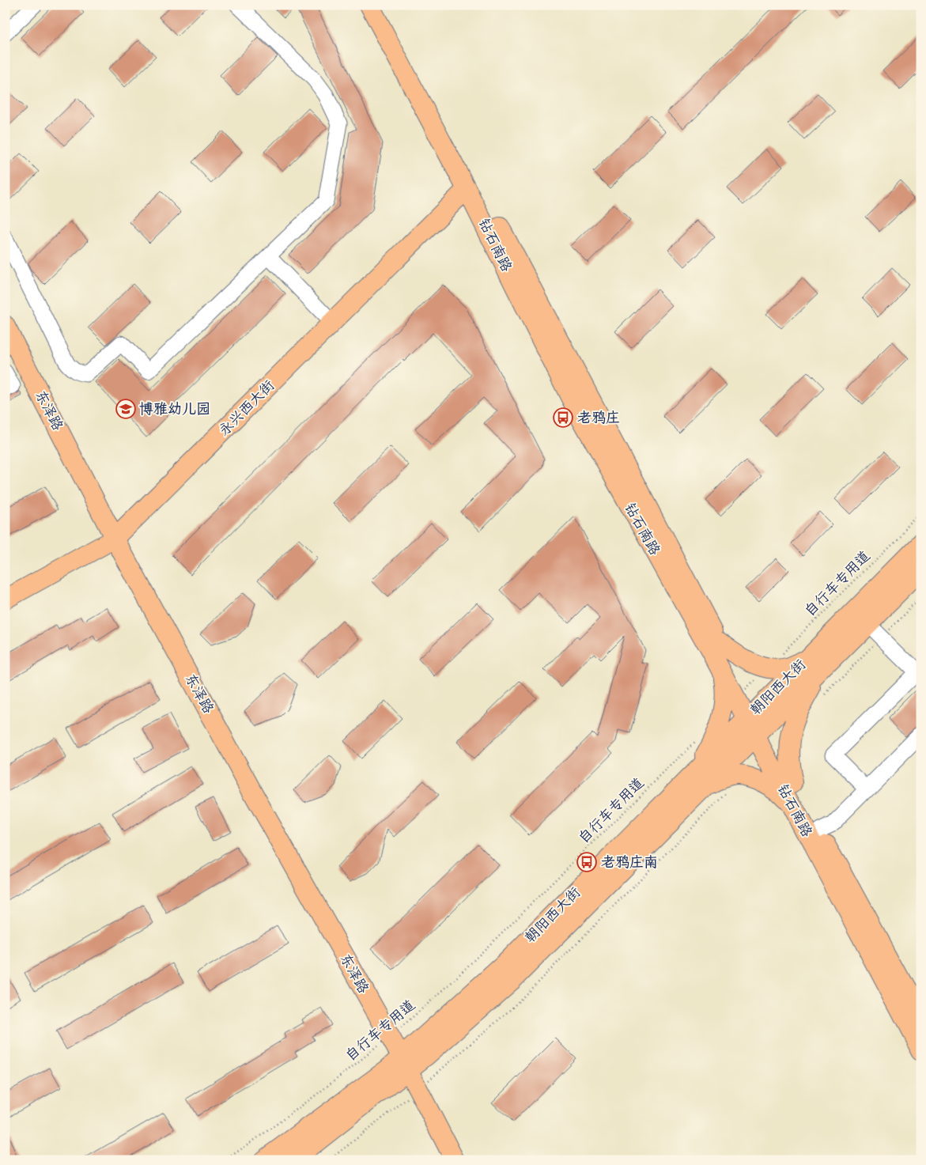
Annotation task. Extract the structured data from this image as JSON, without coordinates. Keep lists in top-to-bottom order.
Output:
{
  "streets": {
    "main road": [
      "钻石南路",
      "永兴西大街",
      "东泽路",
      "朝阳西大街"
    ],
    "path": ["自行车专用道"]
  },
  "crossings": [
    ["钻石南路", "永兴西大街"],
    ["钻石南路", "自行车专用道"],
    ["钻石南路", "朝阳西大街"],
    ["永兴西大街", "东泽路"],
    ["东泽路", "自行车专用道"],
    ["东泽路", "朝阳西大街"]
  ],
  "places": {
    "school or university": ["博雅幼儿园"],
    "bus stop": ["老鸦庄", "老鸦庄南"]
  }
}
